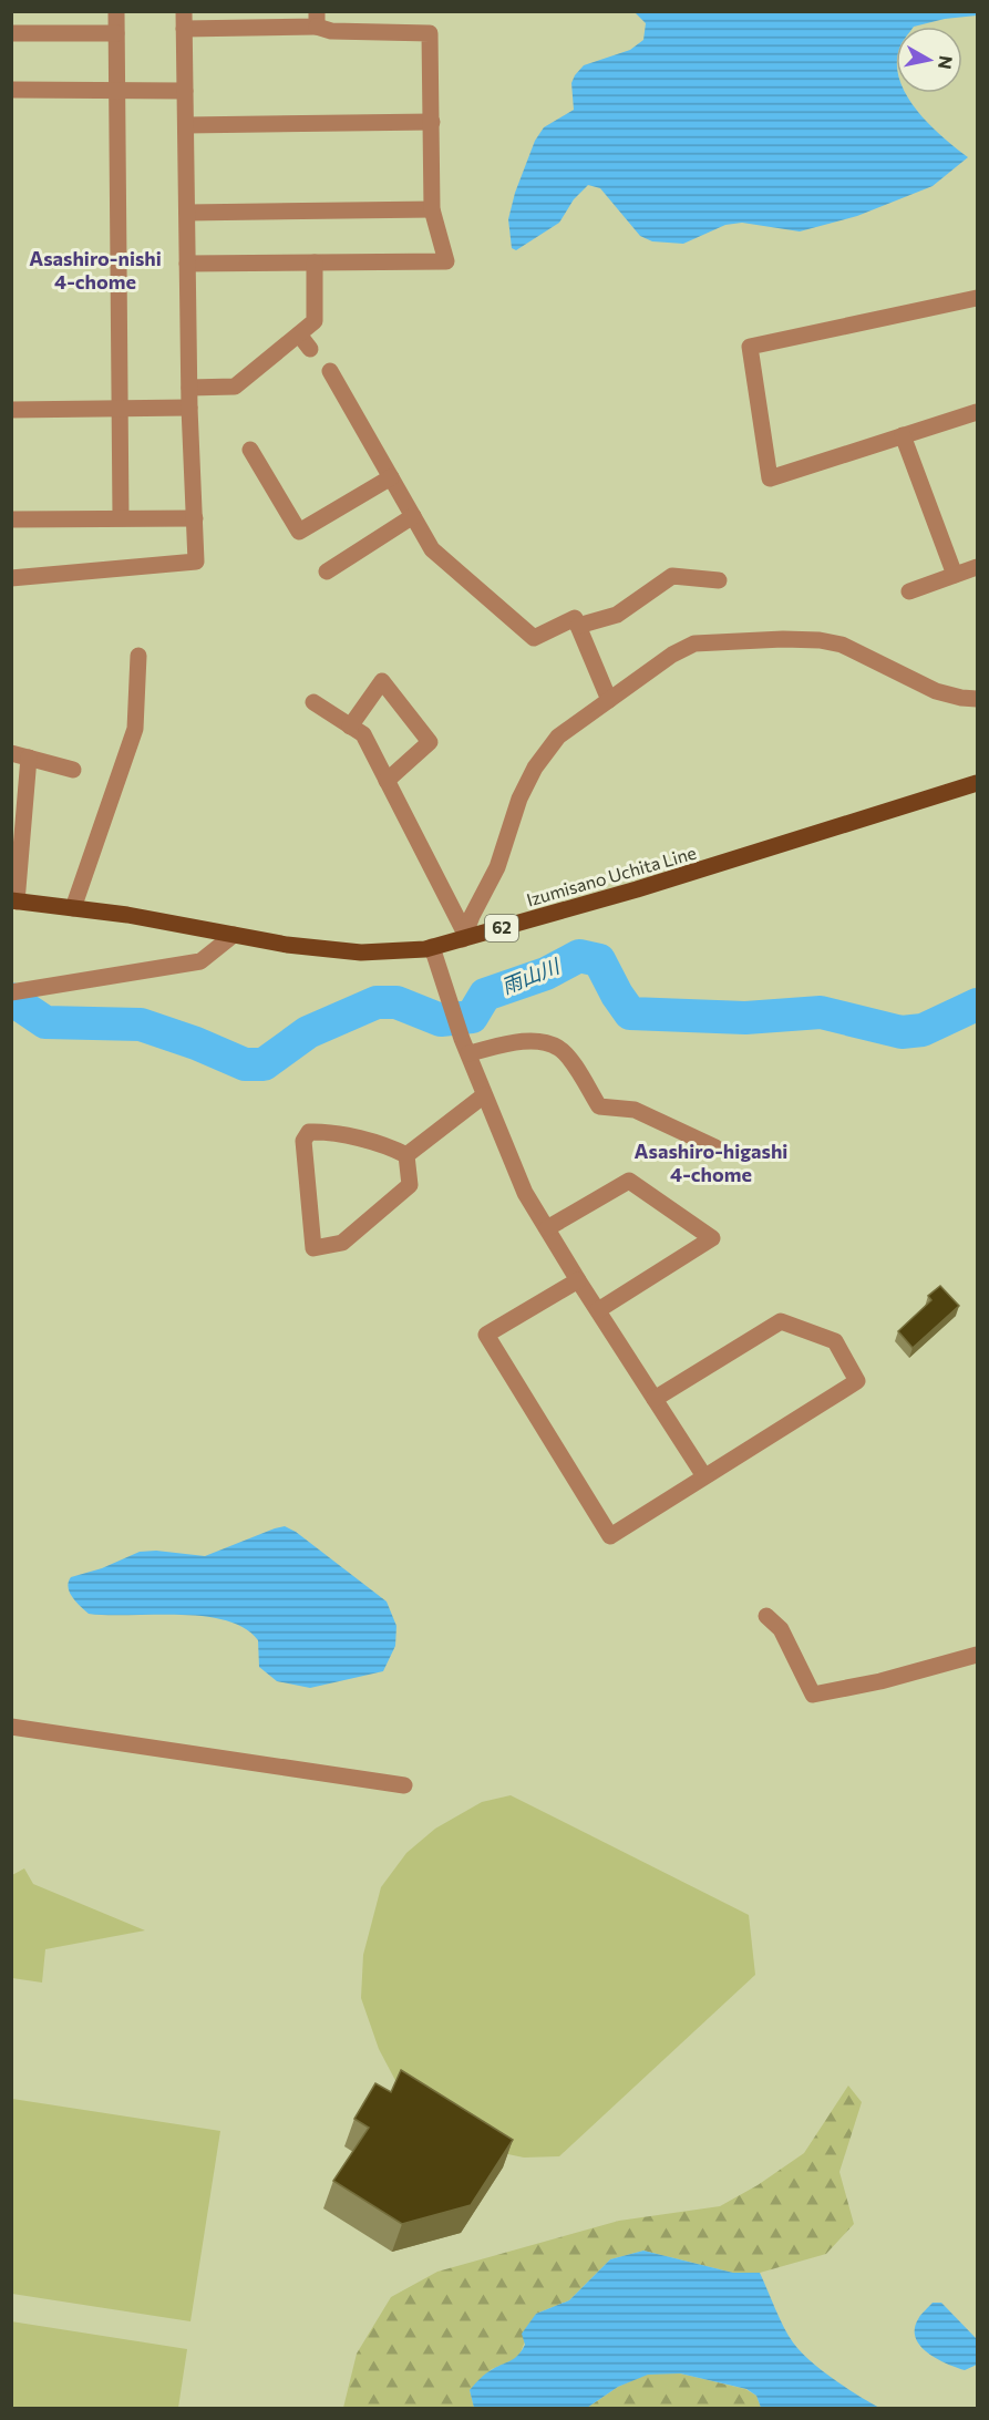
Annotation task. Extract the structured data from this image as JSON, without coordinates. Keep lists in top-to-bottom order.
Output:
{
  "streets": {
    "main road": ["Izumisano Uchita Line", "62"]
  },
  "districts": ["Asashiro-nishi 4-chome", "Asashiro-higashi 4-chome"],
  "water": ["雨山川"],
  "north": "right"
}
